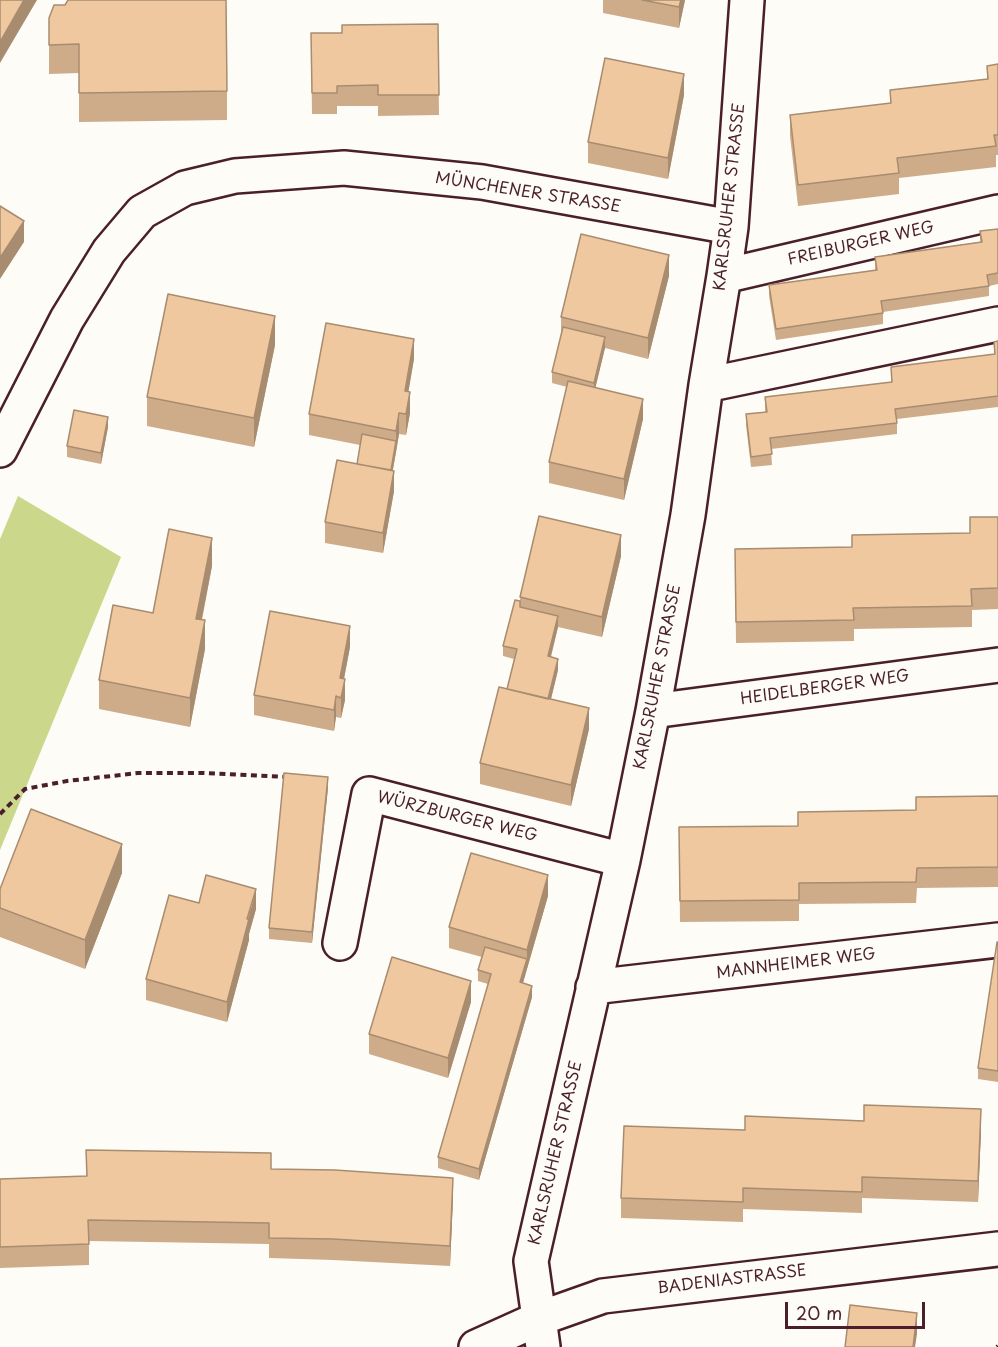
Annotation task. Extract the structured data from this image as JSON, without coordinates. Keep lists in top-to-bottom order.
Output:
{
  "streets": {
    "street": [
      "MÜNCHENER STRASSE",
      "KARLSRUHER STRASSE",
      "FREIBURGER WEG",
      "HEIDELBERGER WEG",
      "WÜRZBURGER WEG",
      "MANNHEIMER WEG",
      "BADENIASTRASSE"
    ]
  },
  "crossings": [
    ["MÜNCHENER STRASSE", "KARLSRUHER STRASSE"],
    ["KARLSRUHER STRASSE", "FREIBURGER WEG"],
    ["KARLSRUHER STRASSE", "HEIDELBERGER WEG"],
    ["KARLSRUHER STRASSE", "WÜRZBURGER WEG"],
    ["KARLSRUHER STRASSE", "MANNHEIMER WEG"],
    ["KARLSRUHER STRASSE", "BADENIASTRASSE"]
  ],
  "scale_bar": "20 m"
}
